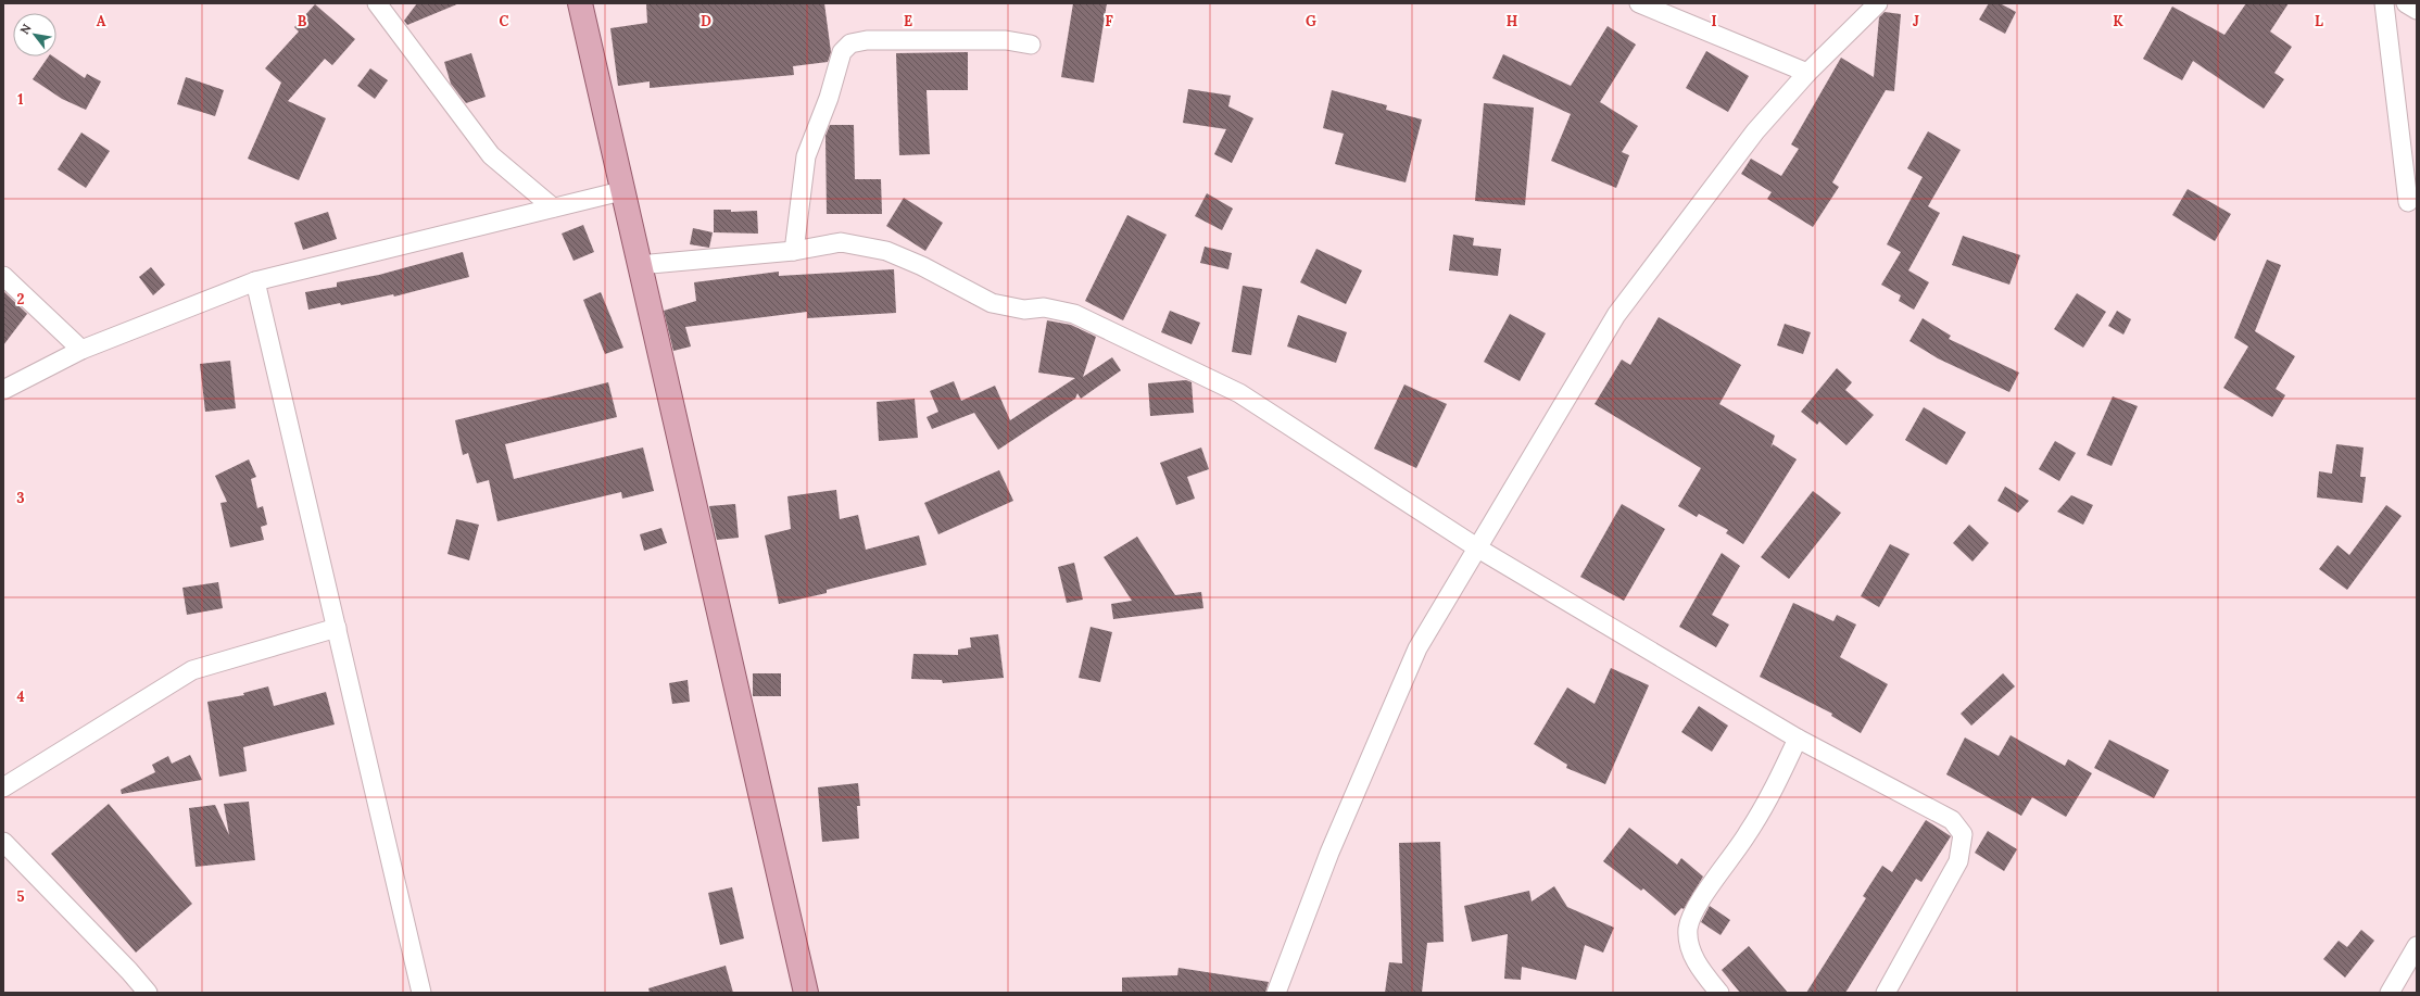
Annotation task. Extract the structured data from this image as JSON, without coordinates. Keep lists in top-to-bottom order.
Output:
{
  "north": "top left",
  "grid": {
    "columns": [
      "A",
      "B",
      "C",
      "D",
      "E",
      "F",
      "G",
      "H",
      "I",
      "J",
      "K",
      "L"
    ],
    "rows": [
      "1",
      "2",
      "3",
      "4",
      "5"
    ]
  }
}
